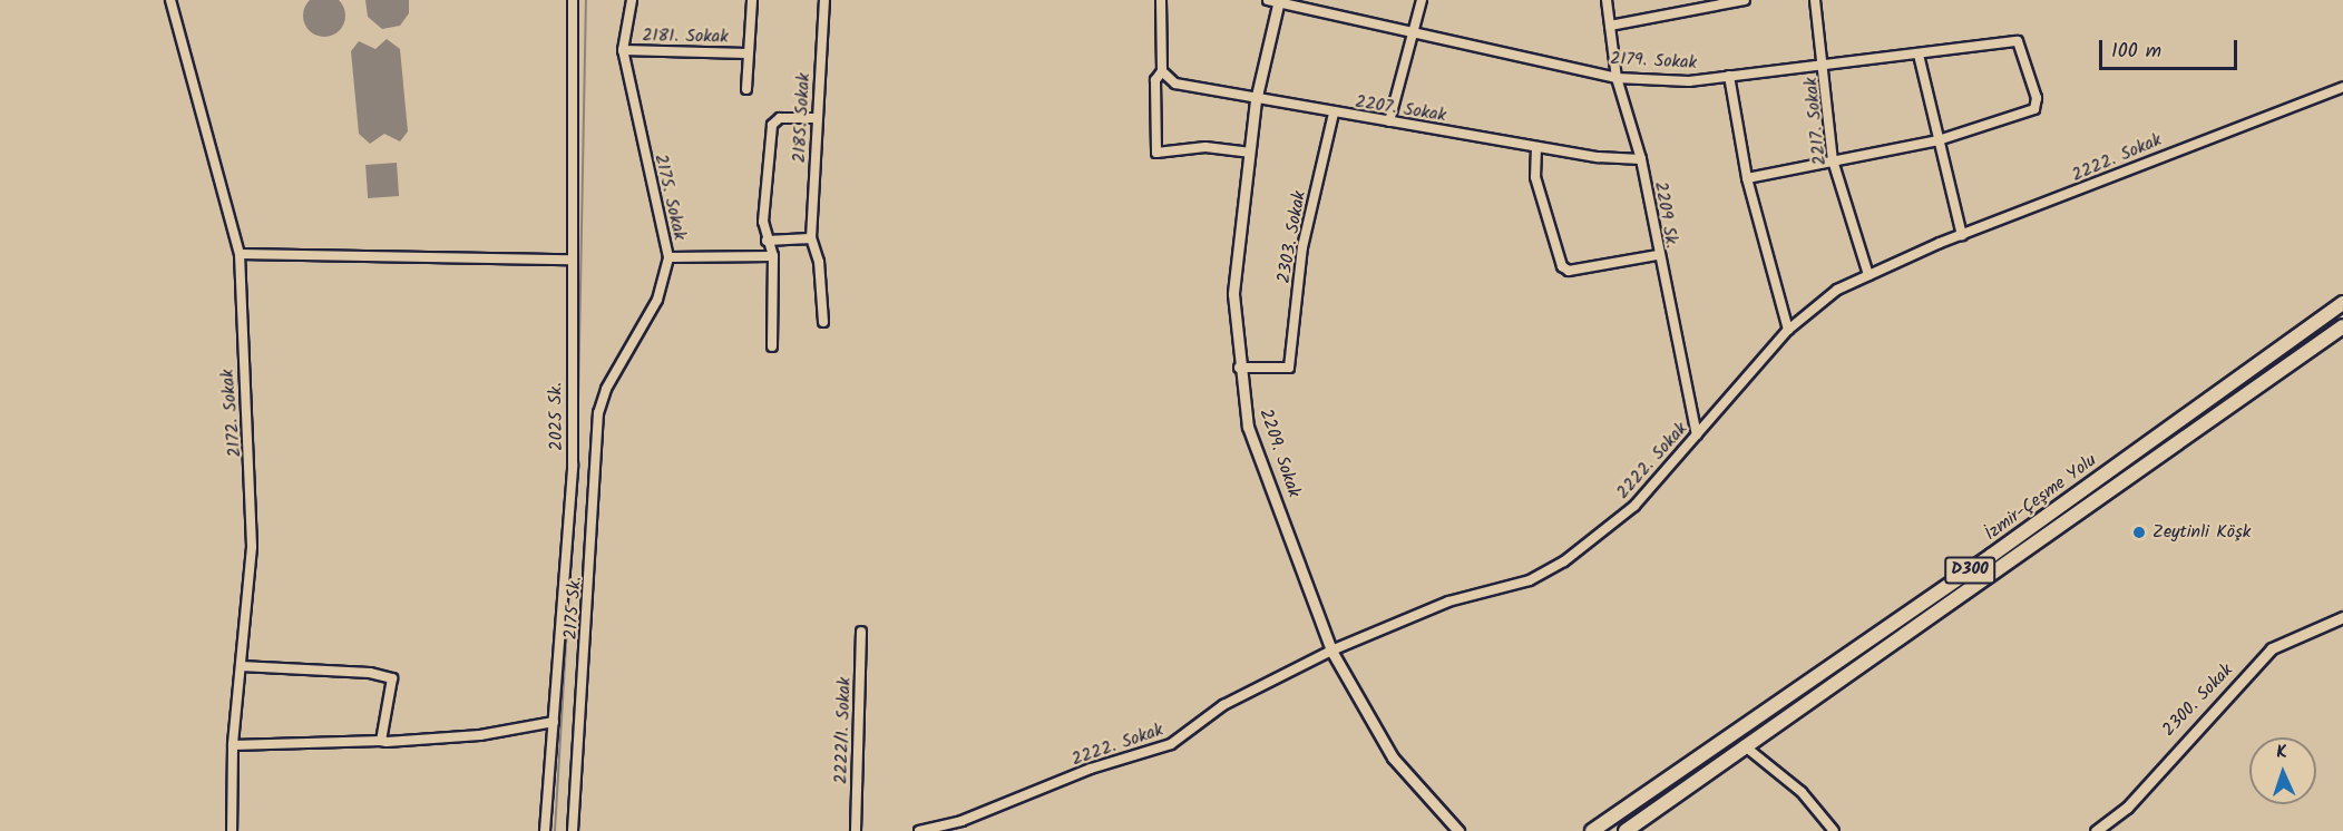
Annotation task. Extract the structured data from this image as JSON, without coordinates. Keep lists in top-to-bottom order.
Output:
{
  "streets": {
    "highway": ["İzmir-Çeşme Yolu", "D300"],
    "street": [
      "2181. Sokak",
      "2179. Sokak",
      "2207. Sokak",
      "2185. Sokak",
      "2217. Sokak",
      "2222. Sokak",
      "2175. Sokak",
      "2209 Sk.",
      "2303. Sokak",
      "2172. Sokak",
      "2025 Sk.",
      "2209. Sokak",
      "2175 Sk.",
      "2300. Sokak",
      "2222/1. Sokak"
    ]
  },
  "crossings": [
    ["2181. Sokak", "2175. Sokak"],
    ["2179. Sokak", "2217. Sokak"],
    ["2179. Sokak", "2209 Sk."],
    ["2179. Sokak", "2209. Sokak"],
    ["2207. Sokak", "2209 Sk."],
    ["2207. Sokak", "2303. Sokak"],
    ["2207. Sokak", "2209. Sokak"],
    ["2217. Sokak", "2222. Sokak"],
    ["2222. Sokak", "2209 Sk."],
    ["2222. Sokak", "2209. Sokak"],
    ["2175. Sokak", "2175 Sk."],
    ["2303. Sokak", "2209. Sokak"]
  ],
  "places": ["Zeytinli Köşk"],
  "scale_bar": "100 m",
  "north": "top"
}
